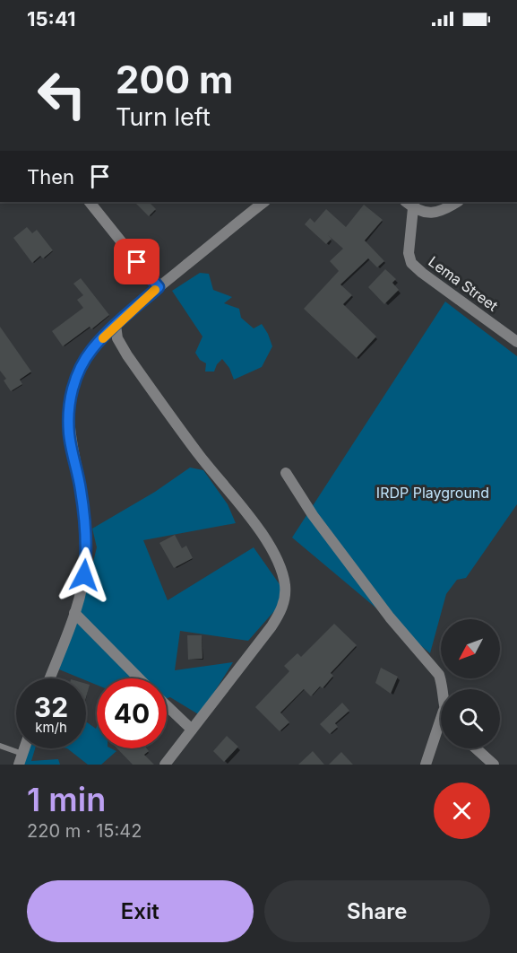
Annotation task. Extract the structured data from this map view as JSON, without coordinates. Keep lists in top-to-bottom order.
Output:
{
  "streets": {
    "street": ["Lema Street"]
  },
  "parks": ["IRDP Playground"],
  "north": "bottom left",
  "page": {
    "status": "15:41",
    "turn": ["200 m", "Turn left"],
    "then": "Then",
    "speed": "32 km/h",
    "limit": "40",
    "heading": ["1 min", "220 m · 15:42"],
    "buttons": ["Exit", "Share"]
  }
}
